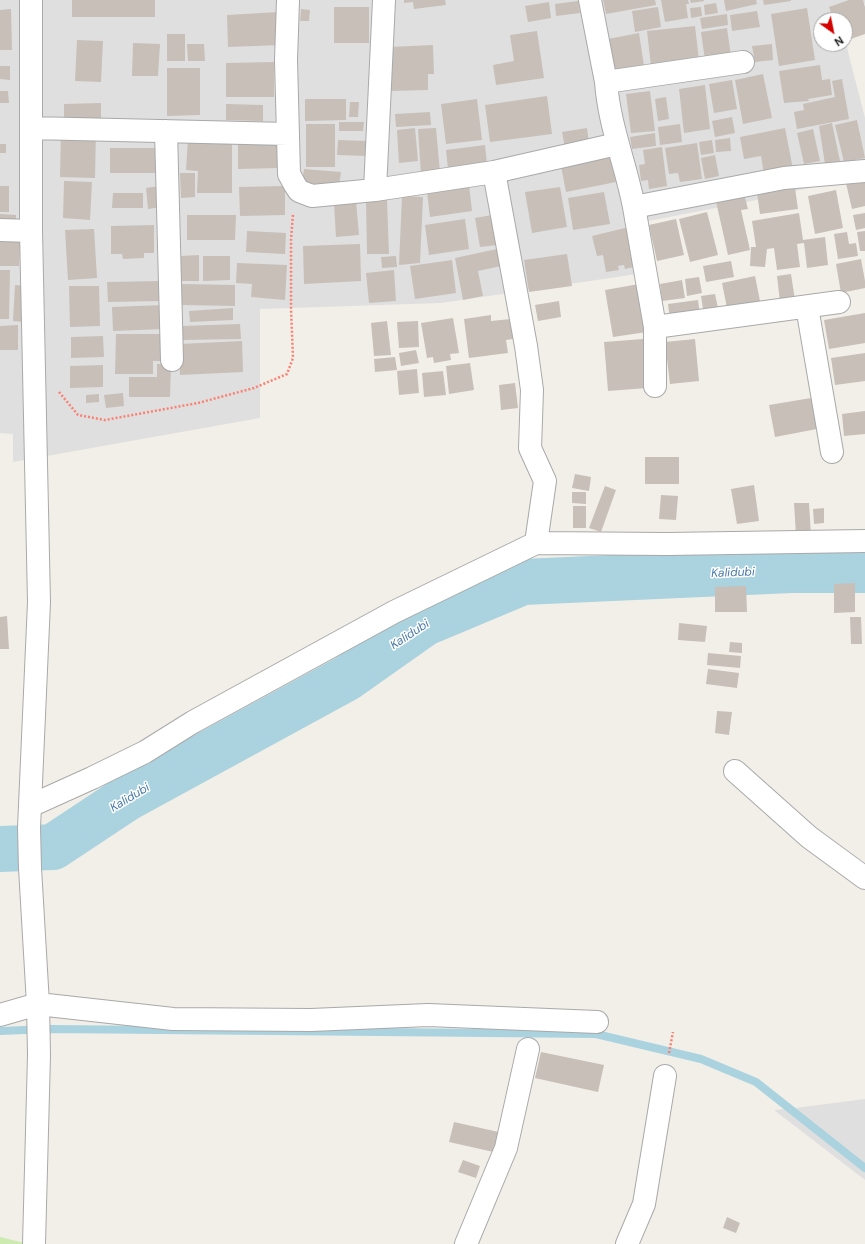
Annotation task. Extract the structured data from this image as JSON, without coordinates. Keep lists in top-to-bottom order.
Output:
{
  "water": ["Kalidubi"],
  "north": "bottom right"
}
